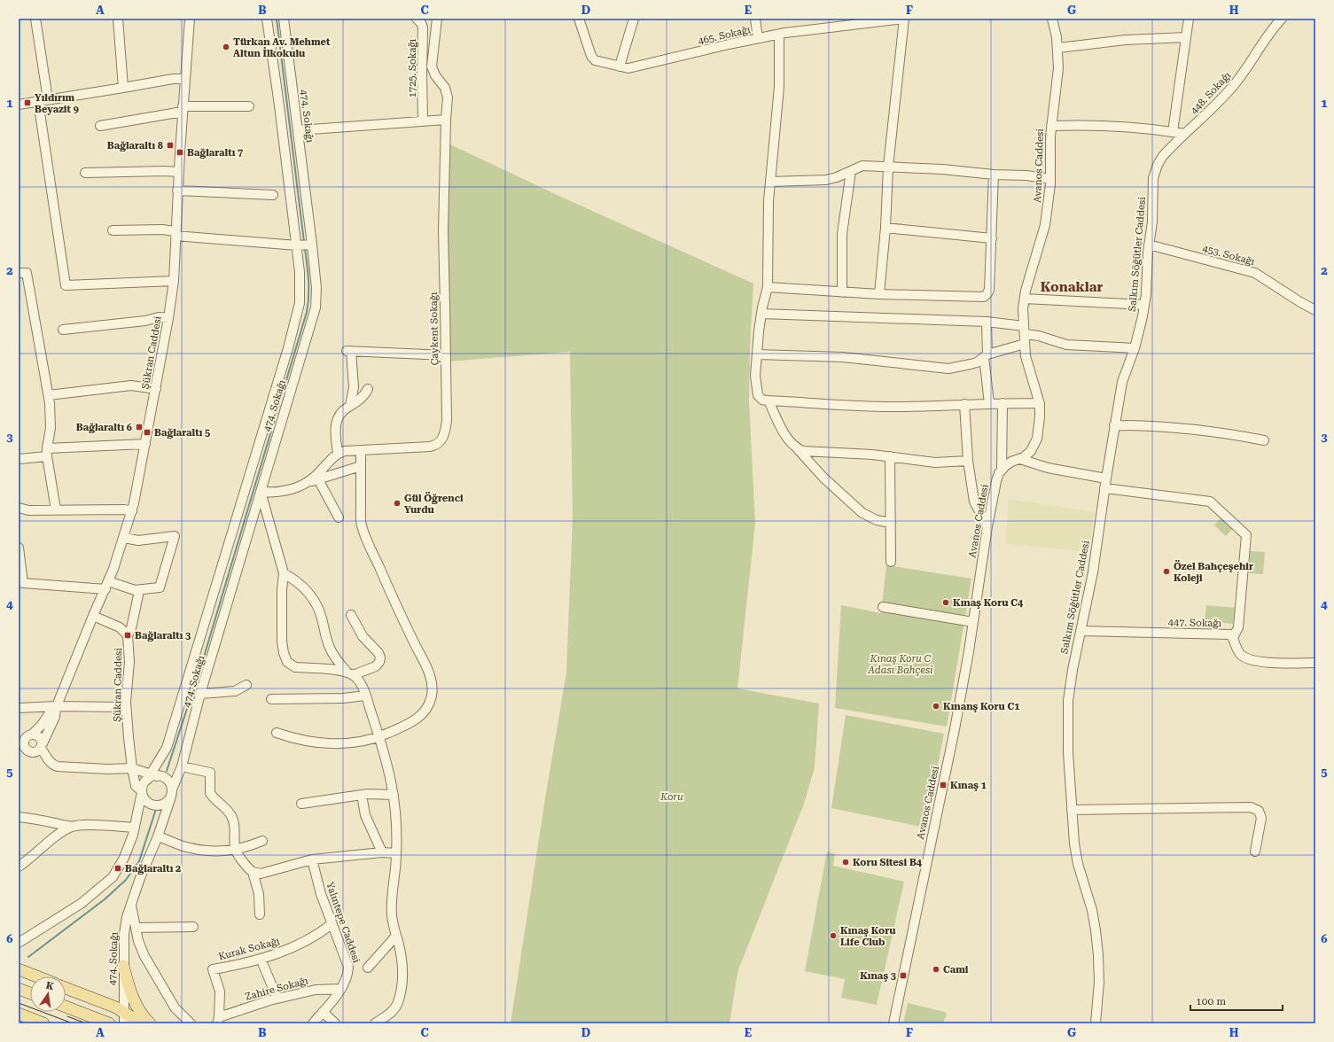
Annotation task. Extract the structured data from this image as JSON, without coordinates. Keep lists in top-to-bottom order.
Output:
{
  "streets": {
    "street": [
      "465. Sokağı",
      "1725. Sokağı",
      "448. Sokağı",
      "474. Sokağı",
      "Avanos Caddesi",
      "Salkım Söğütler Caddesi",
      "453. Sokağı",
      "Çaykent Sokağı",
      "Şükran Caddesi",
      "447. Sokağı",
      "Yalıntepe Caddesi",
      "Kurak Sokağı",
      "Zahire Sokağı"
    ]
  },
  "crossings": [
    ["448. Sokağı", "Salkım Söğütler Caddesi"],
    ["474. Sokağı", "Şükran Caddesi"],
    ["Salkım Söğütler Caddesi", "453. Sokağı"],
    ["Salkım Söğütler Caddesi", "447. Sokağı"],
    ["Yalıntepe Caddesi", "Kurak Sokağı"],
    ["Yalıntepe Caddesi", "Zahire Sokağı"],
    ["Kurak Sokağı", "Zahire Sokağı"]
  ],
  "districts": ["Konaklar"],
  "parks": ["Kınaş Koru C Adası Bahçesi", "Koru"],
  "places": {
    "other": [
      "Türkan Av. Mehmet Altun İlkokulu",
      "Gül Öğrenci Yurdu",
      "Özel Bahçeşehir Koleji",
      "Kınaş Koru C4",
      "Kınanş Koru C1",
      "Koru Sitesi B4",
      "Kınaş Koru Life Club",
      "Cami"
    ],
    "transit": [
      "Yıldırım Beyazit 9",
      "Bağlaraltı 8",
      "Bağlaraltı 7",
      "Bağlaraltı 6",
      "Bağlaraltı 5",
      "Bağlaraltı 3",
      "Kınaş 1",
      "Bağlaraltı 2",
      "Kınaş 3"
    ]
  },
  "scale_bar": "100 m",
  "north": "top",
  "grid": {
    "columns": [
      "A",
      "B",
      "C",
      "D",
      "E",
      "F",
      "G",
      "H"
    ],
    "rows": [
      "1",
      "2",
      "3",
      "4",
      "5",
      "6"
    ]
  }
}
